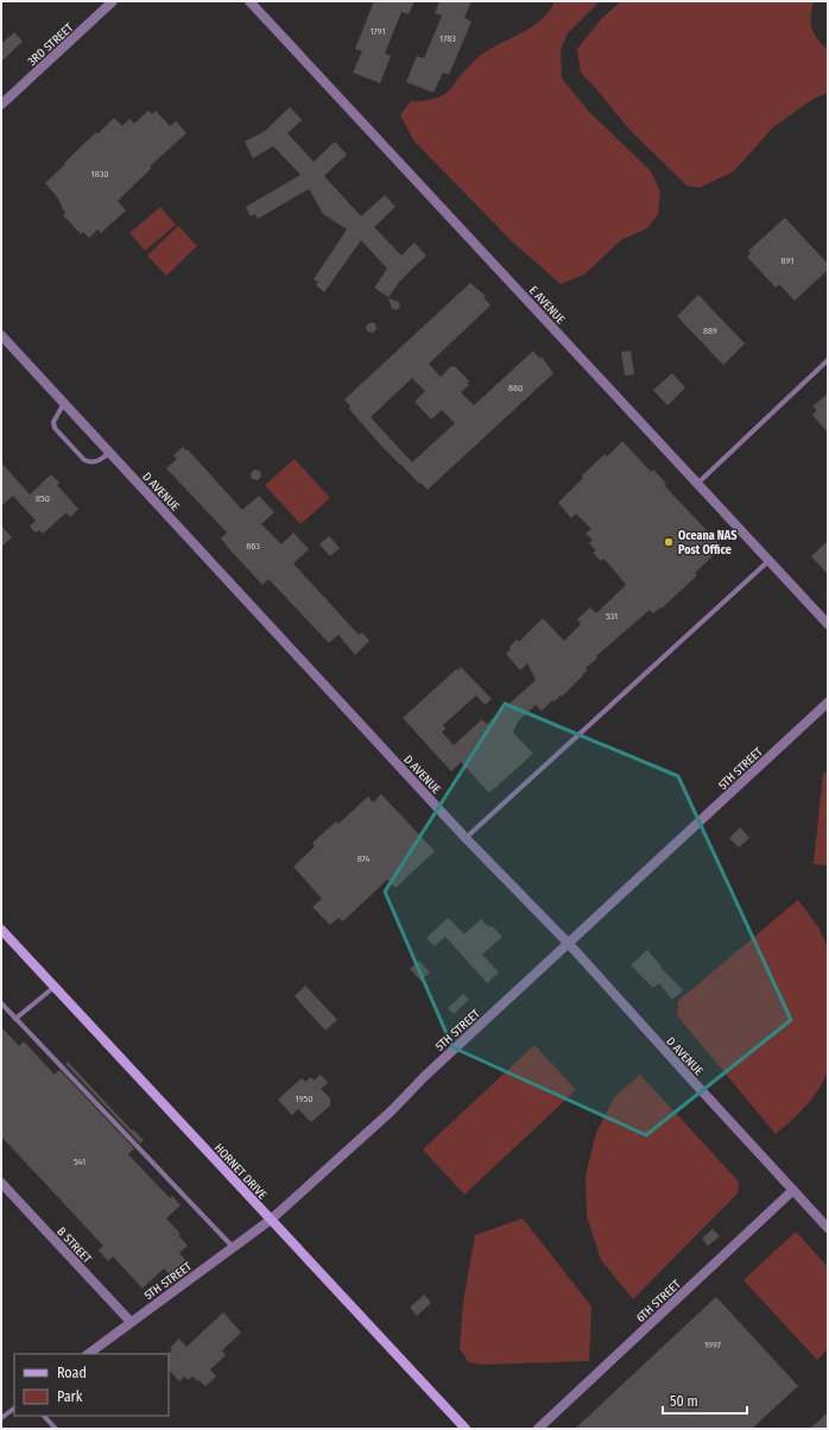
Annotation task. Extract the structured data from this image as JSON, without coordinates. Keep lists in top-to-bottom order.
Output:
{
  "streets": {
    "main road": ["HORNET DRIVE"],
    "street": [
      "3RD STREET",
      "E AVENUE",
      "D AVENUE",
      "5TH STREET",
      "B STREET",
      "6TH STREET"
    ]
  },
  "crossings": [
    ["D AVENUE", "5TH STREET"],
    ["D AVENUE", "6TH STREET"],
    ["5TH STREET", "HORNET DRIVE"],
    ["5TH STREET", "B STREET"]
  ],
  "places": ["Oceana NAS Post Office"],
  "house_numbers": [
    "1791",
    "1783",
    "1830",
    "891",
    "889",
    "880",
    "850",
    "863",
    "531",
    "874",
    "1950",
    "541",
    "1997"
  ],
  "legend": ["Road", "Park"],
  "scale_bar": "50 m"
}
